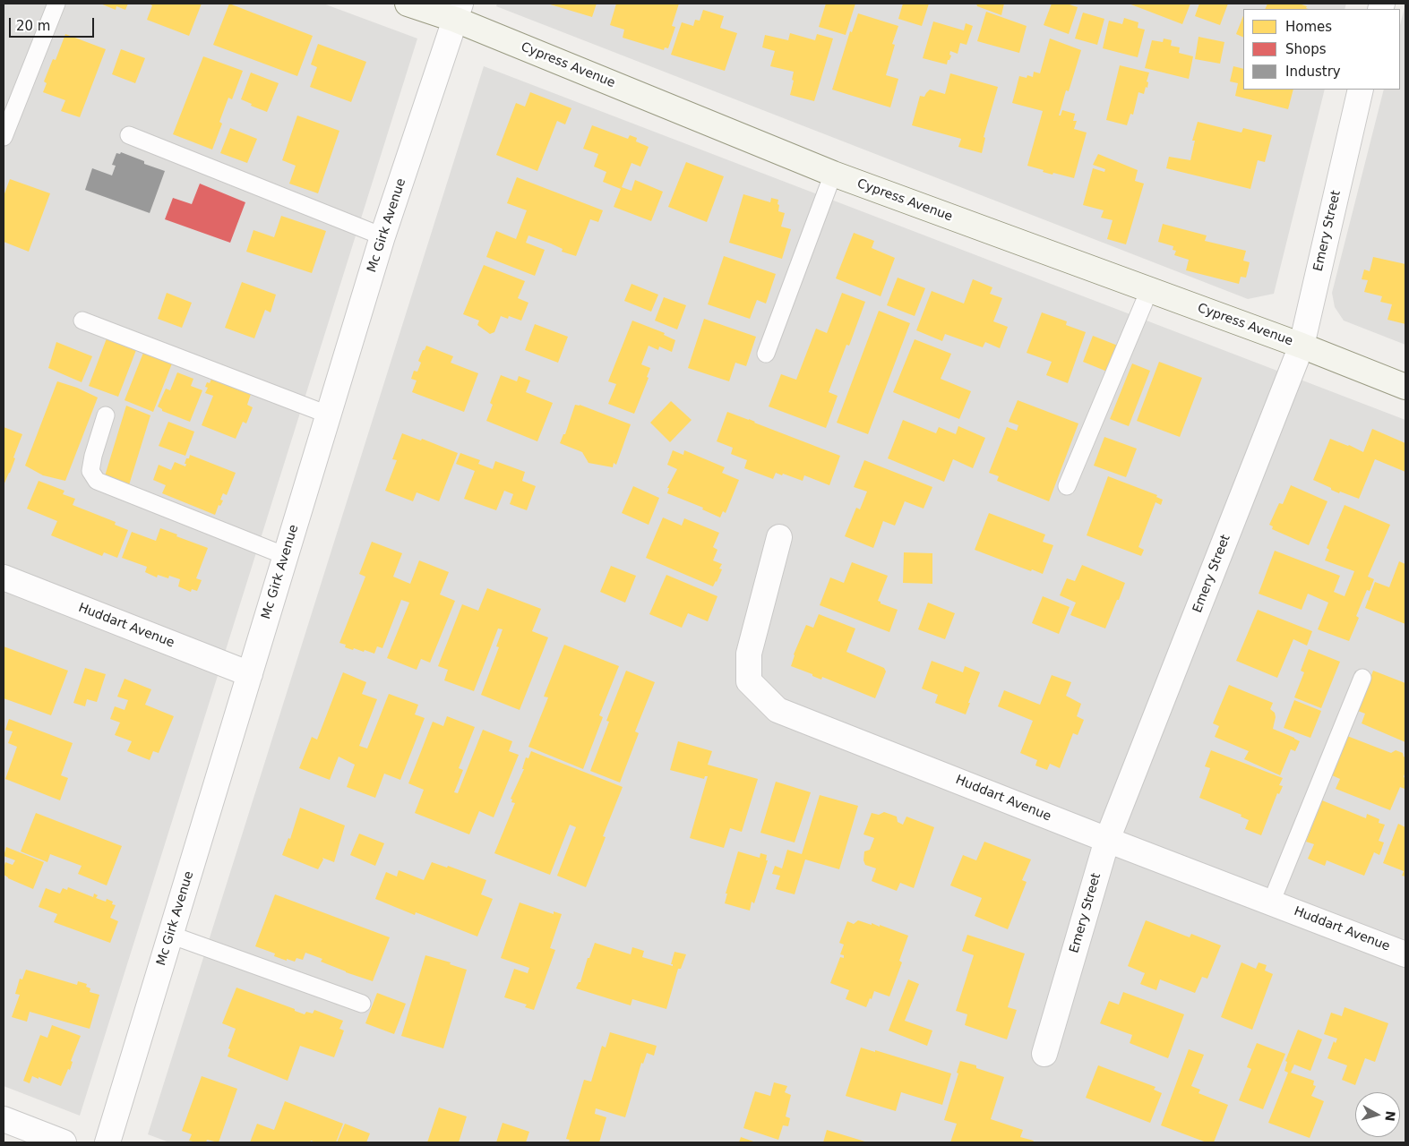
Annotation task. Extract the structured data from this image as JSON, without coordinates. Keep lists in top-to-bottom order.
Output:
{
  "streets": {
    "street": [
      "Cypress Avenue",
      "Mc Girk Avenue",
      "Emery Street",
      "Huddart Avenue"
    ]
  },
  "crossings": [
    ["Cypress Avenue", "Mc Girk Avenue"],
    ["Cypress Avenue", "Emery Street"],
    ["Mc Girk Avenue", "Huddart Avenue"],
    ["Emery Street", "Huddart Avenue"]
  ],
  "legend": ["Homes", "Shops", "Industry"],
  "scale_bar": "20 m",
  "north": "right"
}
